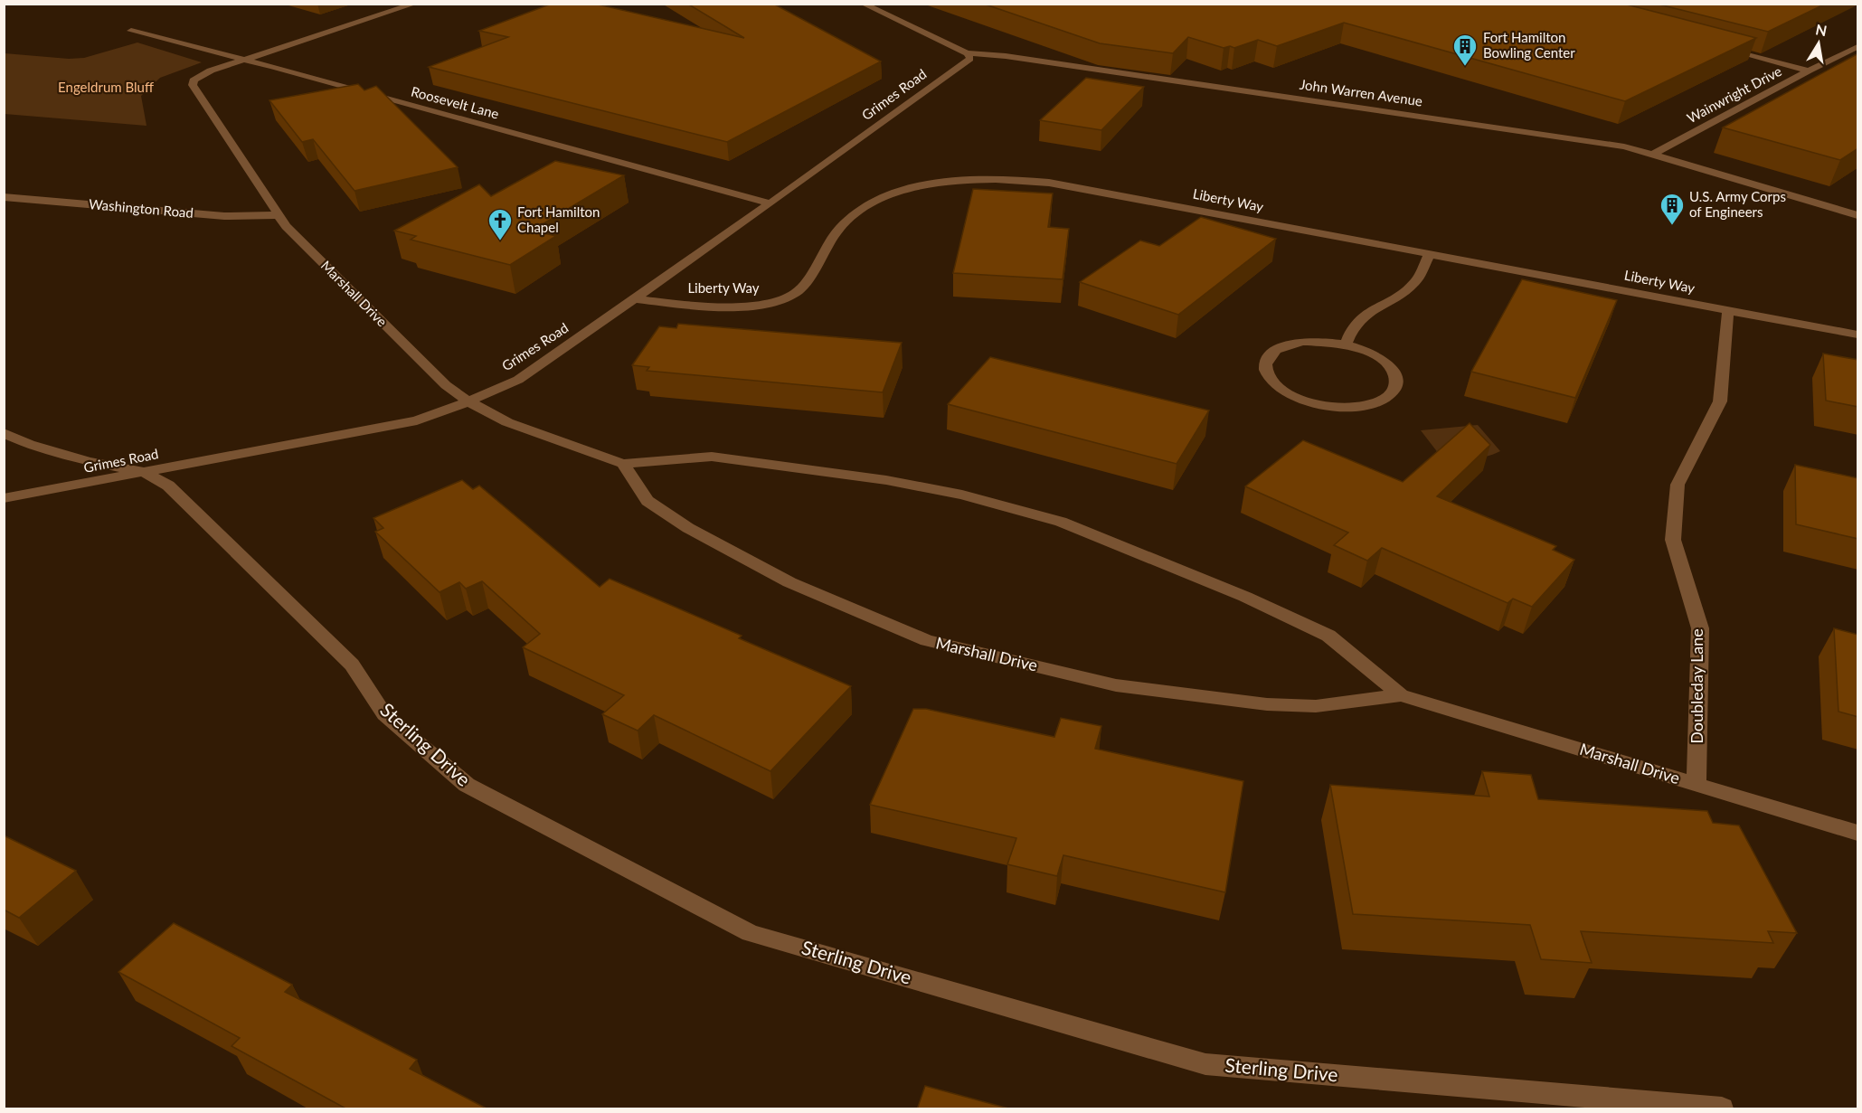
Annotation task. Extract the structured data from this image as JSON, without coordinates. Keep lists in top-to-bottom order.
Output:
{
  "streets": {
    "street": [
      "John Warren Avenue",
      "Grimes Road",
      "Wainwright Drive",
      "Roosevelt Lane",
      "Liberty Way",
      "Washington Road",
      "Marshall Drive",
      "Doubleday Lane",
      "Sterling Drive"
    ]
  },
  "crossings": [
    ["John Warren Avenue", "Grimes Road"],
    ["John Warren Avenue", "Wainwright Drive"],
    ["Grimes Road", "Roosevelt Lane"],
    ["Grimes Road", "Liberty Way"],
    ["Grimes Road", "Marshall Drive"],
    ["Grimes Road", "Sterling Drive"],
    ["Roosevelt Lane", "Marshall Drive"],
    ["Liberty Way", "Doubleday Lane"],
    ["Washington Road", "Marshall Drive"],
    ["Marshall Drive", "Doubleday Lane"]
  ],
  "parks": ["Engeldrum Bluff"],
  "places": {
    "building": ["Fort Hamilton Bowling Center", "U.S. Army Corps of Engineers"],
    "church": ["Fort Hamilton Chapel"]
  },
  "north": "top"
}
